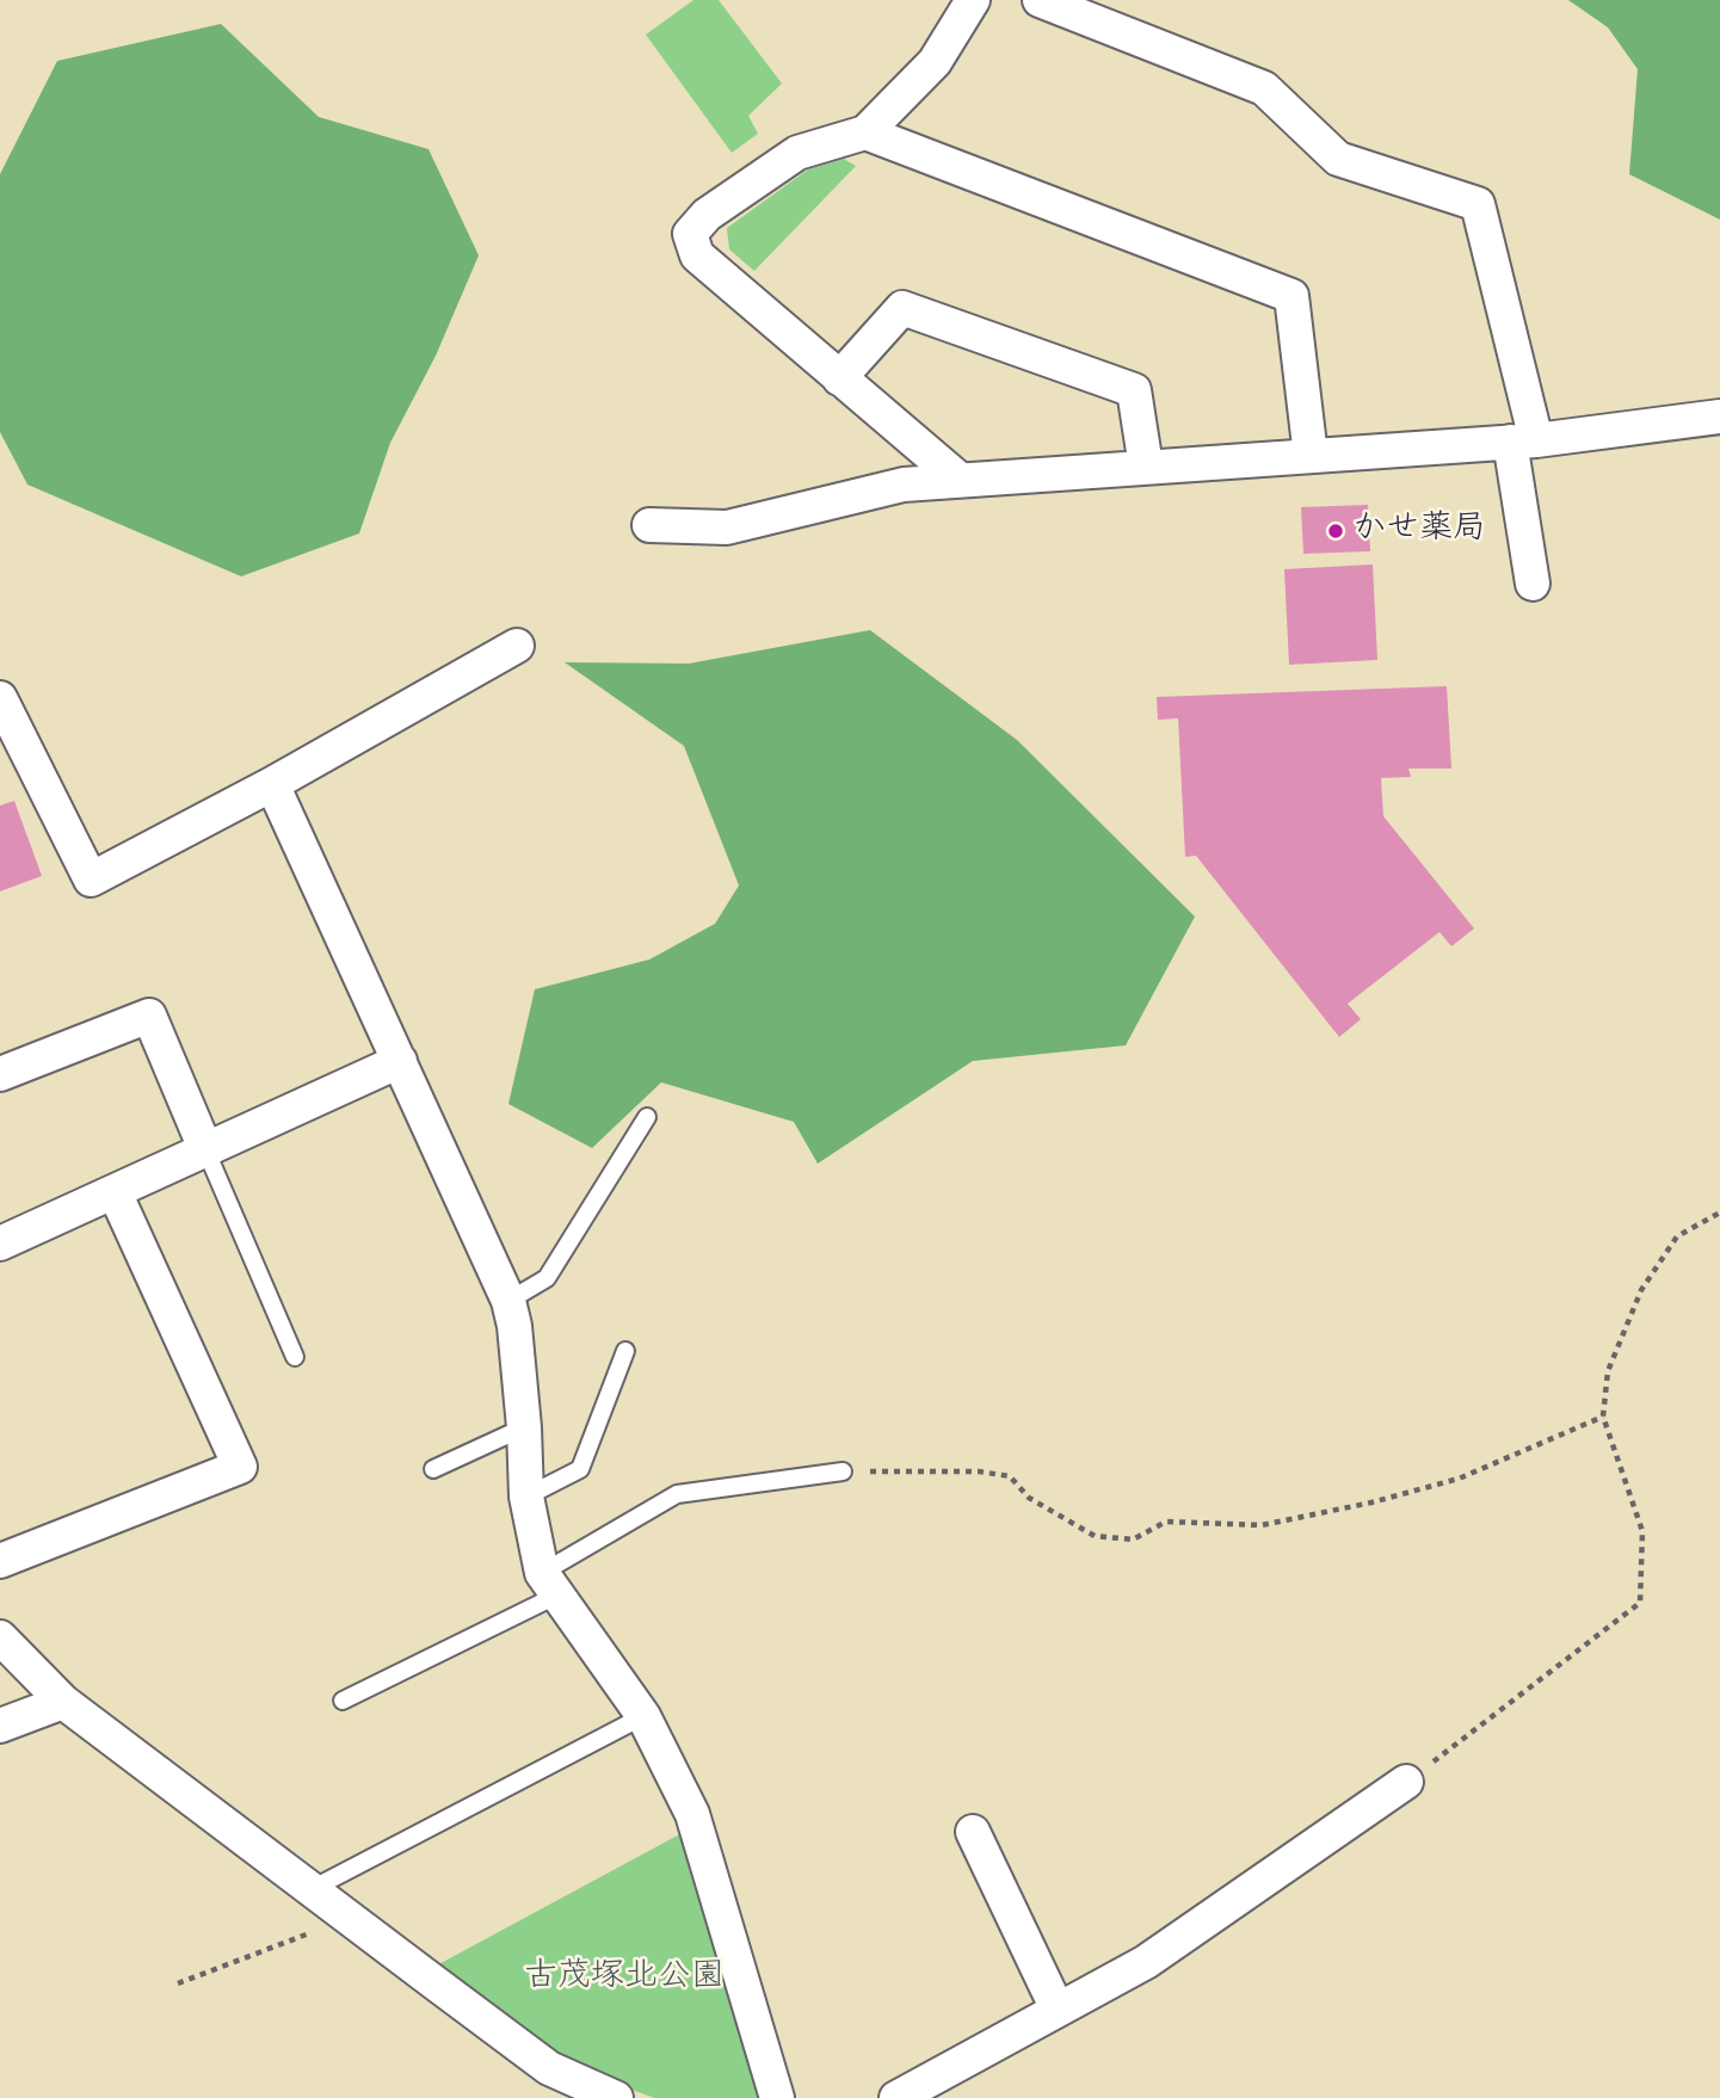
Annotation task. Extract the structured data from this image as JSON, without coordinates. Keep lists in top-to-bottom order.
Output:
{
  "parks": ["古茂塚北公園"],
  "places": ["かせ薬局"]
}
